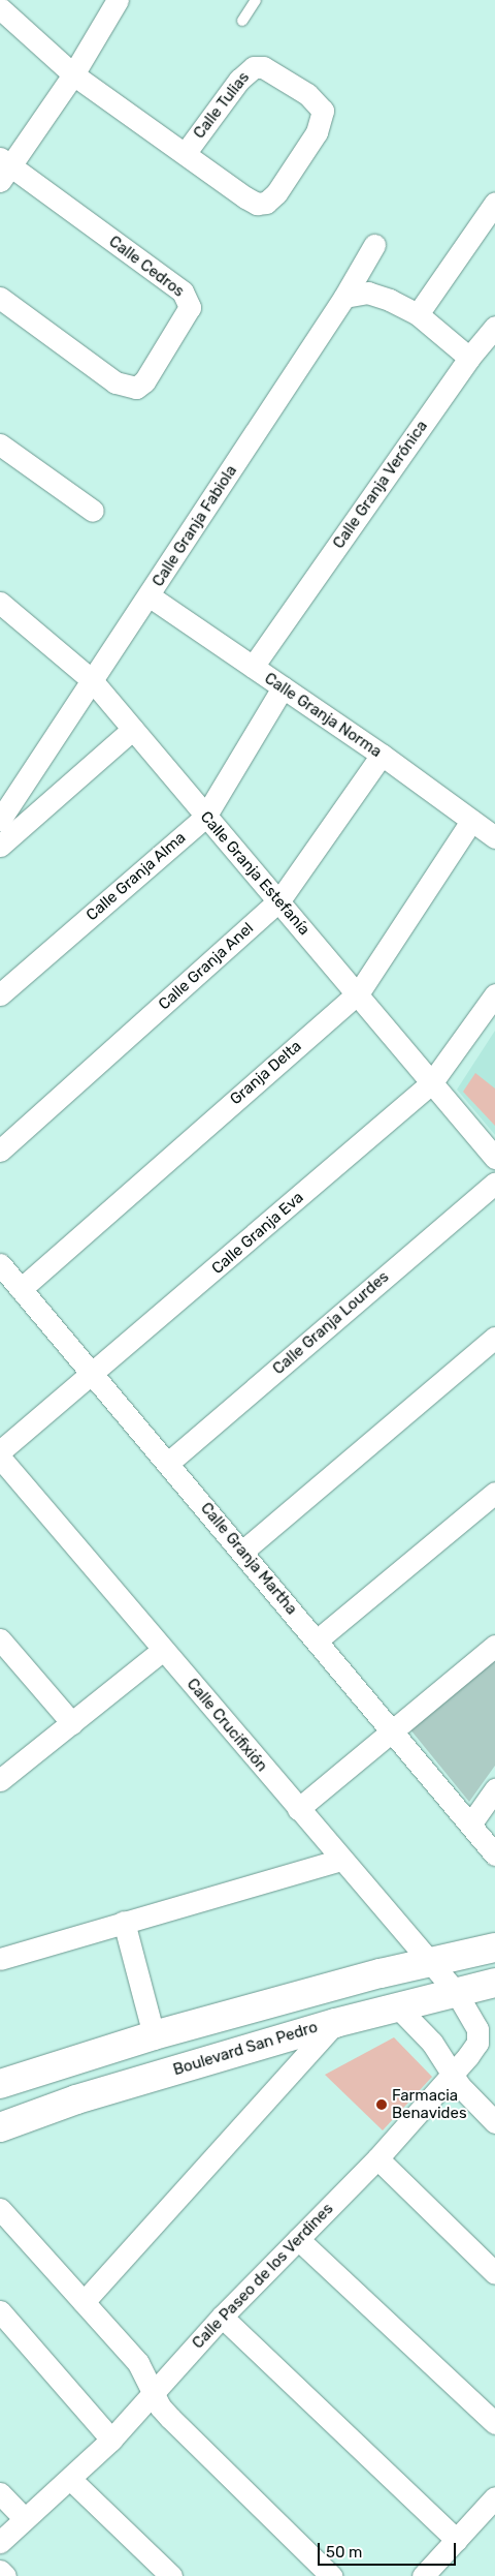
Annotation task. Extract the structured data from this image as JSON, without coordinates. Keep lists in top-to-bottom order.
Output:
{
  "streets": {
    "street": [
      "Calle Tulias",
      "Calle Cedros",
      "Calle Granja Verónica",
      "Calle Granja Fabiola",
      "Calle Granja Norma",
      "Calle Granja Estefanía",
      "Calle Granja Alma",
      "Calle Granja Anel",
      "Granja Delta",
      "Calle Granja Eva",
      "Calle Granja Lourdes",
      "Calle Granja Martha",
      "Calle Crucifixión",
      "Boulevard San Pedro",
      "Calle Paseo de los Verdines"
    ]
  },
  "crossings": [
    ["Calle Granja Verónica", "Calle Granja Norma"],
    ["Calle Granja Fabiola", "Calle Granja Norma"],
    ["Calle Granja Fabiola", "Calle Granja Estefanía"],
    ["Calle Granja Norma", "Calle Granja Alma"],
    ["Calle Granja Norma", "Calle Granja Anel"],
    ["Calle Granja Norma", "Granja Delta"],
    ["Calle Granja Estefanía", "Calle Granja Alma"],
    ["Calle Granja Estefanía", "Calle Granja Anel"],
    ["Calle Granja Estefanía", "Granja Delta"],
    ["Calle Granja Estefanía", "Calle Granja Eva"],
    ["Granja Delta", "Calle Granja Martha"],
    ["Calle Granja Eva", "Calle Granja Martha"],
    ["Calle Granja Lourdes", "Calle Granja Martha"],
    ["Calle Crucifixión", "Boulevard San Pedro"],
    ["Calle Crucifixión", "Calle Paseo de los Verdines"],
    ["Boulevard San Pedro", "Calle Paseo de los Verdines"]
  ],
  "places": ["Farmacia Benavides"],
  "scale_bar": "50 m"
}
